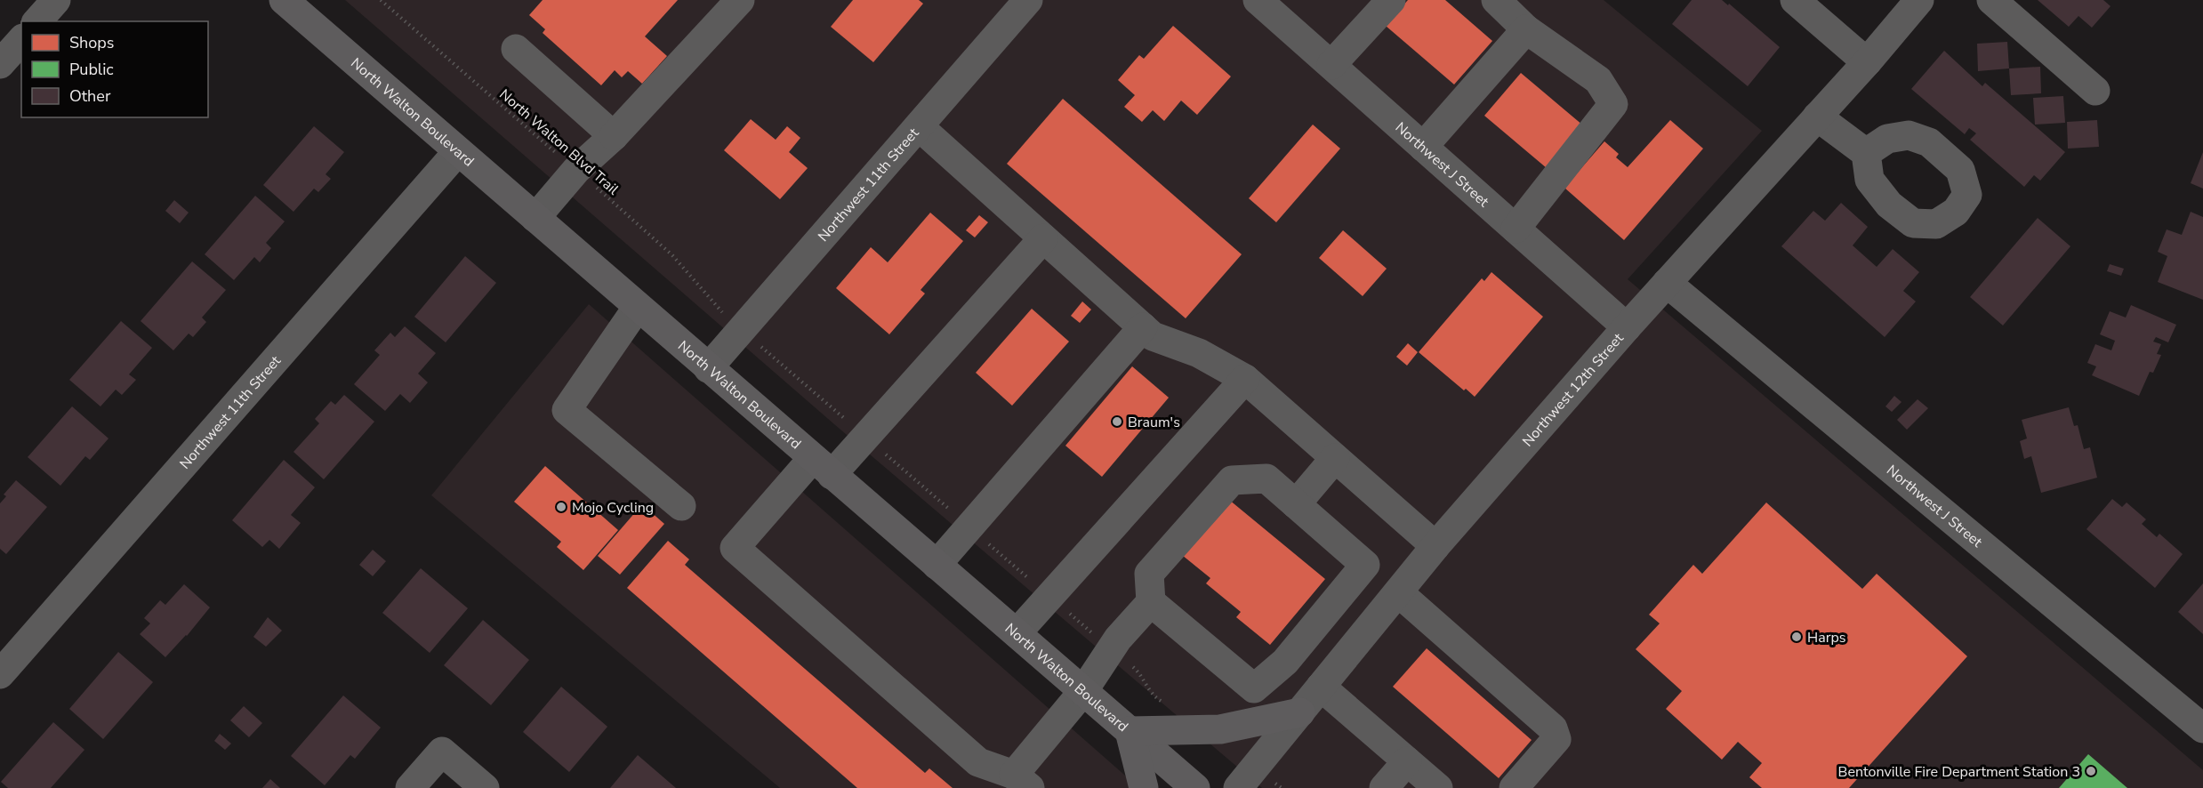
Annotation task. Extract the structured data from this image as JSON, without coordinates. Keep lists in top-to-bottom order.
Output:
{
  "streets": {
    "main road": ["North Walton Boulevard"],
    "street": ["Northwest J Street", "Northwest 11th Street", "Northwest 12th Street"],
    "path": ["North Walton Blvd Trail"]
  },
  "crossings": [
    ["North Walton Boulevard", "Northwest 11th Street"],
    ["Northwest J Street", "Northwest 12th Street"]
  ],
  "places": [
    "Braum's",
    "Mojo Cycling",
    "Harps",
    "Bentonville Fire Department Station 3"
  ],
  "legend": ["Shops", "Public", "Other"]
}
